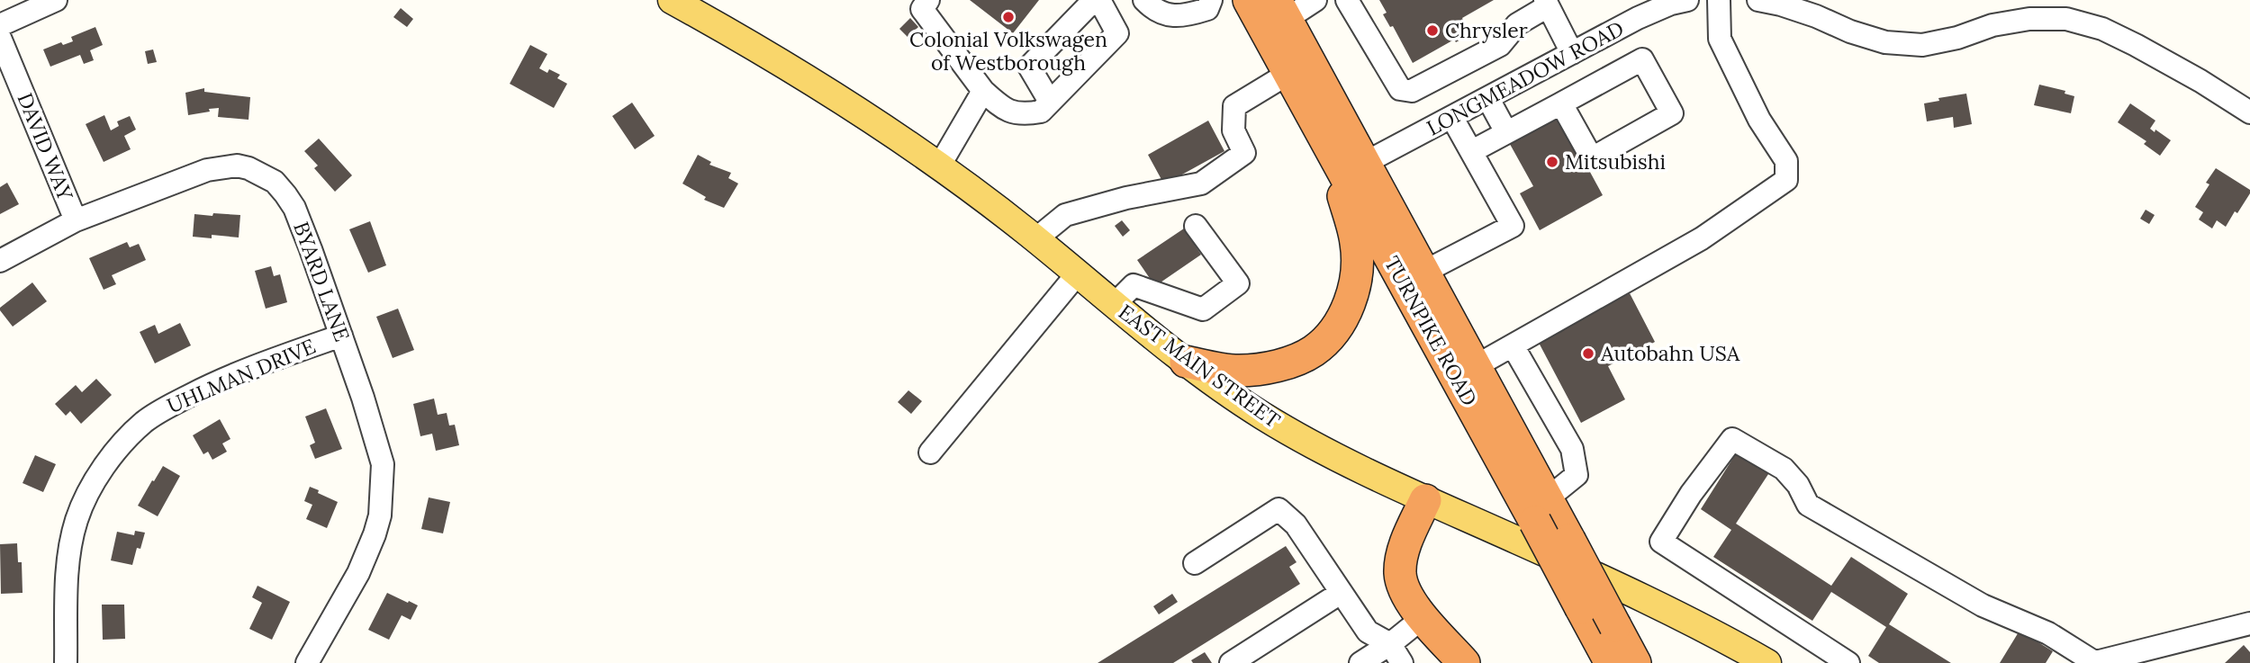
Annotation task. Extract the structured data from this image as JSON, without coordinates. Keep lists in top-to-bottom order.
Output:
{
  "streets": {
    "highway": ["TURNPIKE ROAD"],
    "main road": ["EAST MAIN STREET"],
    "street": [
      "LONGMEADOW ROAD",
      "DAVID WAY",
      "BYARD LANE",
      "UHLMAN DRIVE"
    ]
  },
  "crossings": [
    ["LONGMEADOW ROAD", "TURNPIKE ROAD"],
    ["DAVID WAY", "BYARD LANE"],
    ["BYARD LANE", "UHLMAN DRIVE"]
  ],
  "places": [
    "Colonial Volkswagen of Westborough",
    "Chrysler",
    "Mitsubishi",
    "Autobahn USA"
  ]
}
